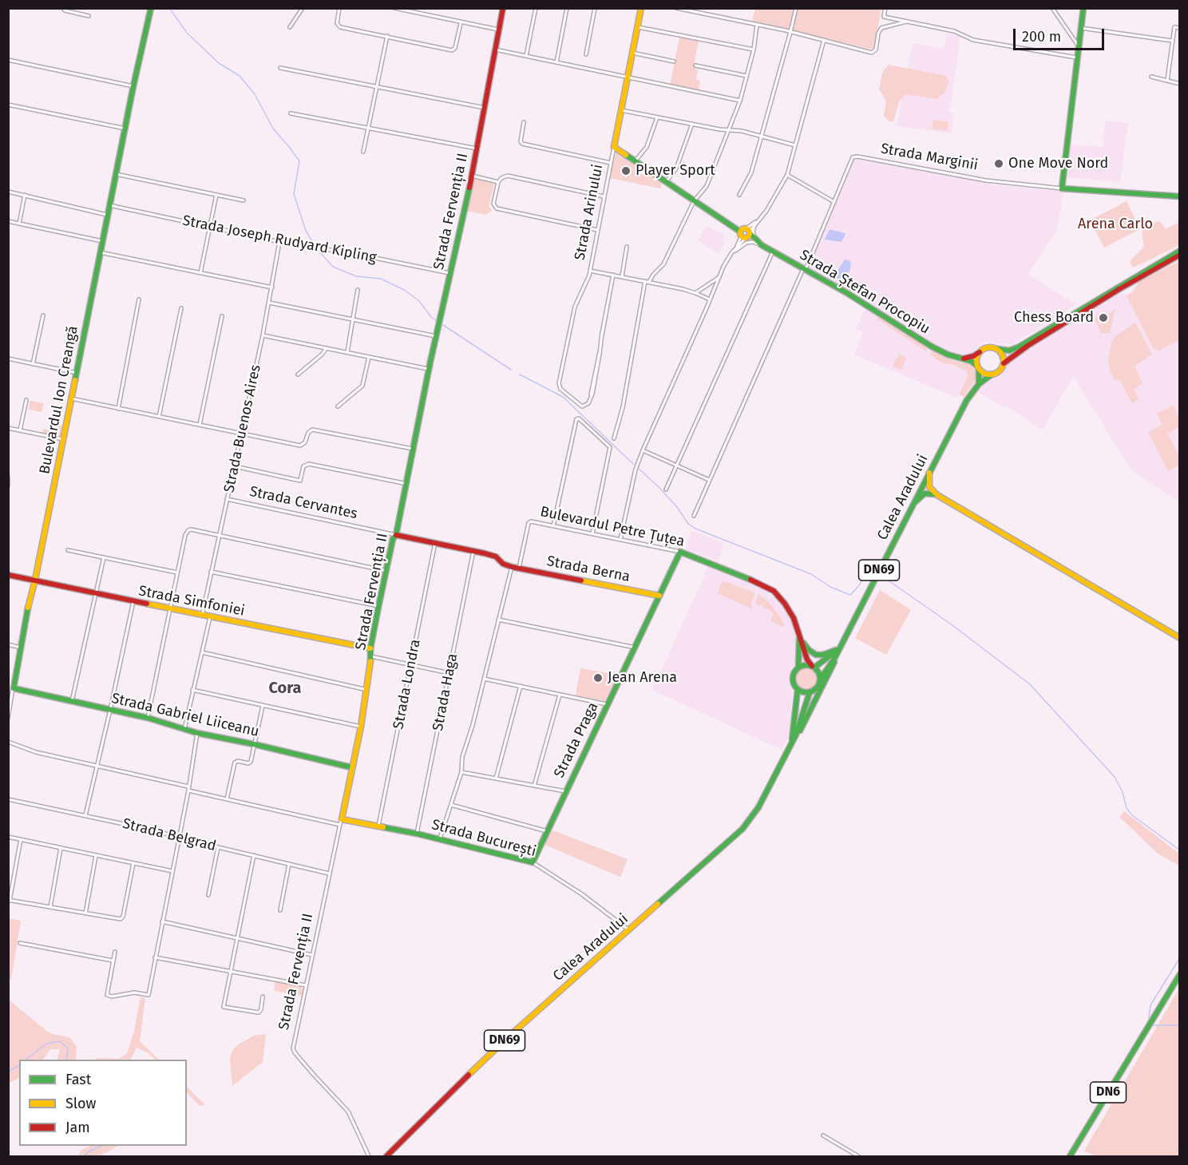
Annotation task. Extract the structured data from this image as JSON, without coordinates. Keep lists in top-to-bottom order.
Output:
{
  "streets": {
    "street": [
      "Strada Marginii",
      "Strada Fervenția II",
      "Strada Arinului",
      "Strada Joseph Rudyard Kipling",
      "Strada Ștefan Procopiu",
      "Bulevardul Ion Creangă",
      "Strada Buenos Aires",
      "Calea Aradului",
      "Strada Cervantes",
      "Bulevardul Petre Țuțea",
      "Strada Berna",
      "DN69",
      "Strada Simfoniei",
      "Strada Londra",
      "Strada Haga",
      "Strada Gabriel Liiceanu",
      "Strada Praga",
      "Strada Belgrad",
      "Strada București",
      "DN6"
    ]
  },
  "crossings": [
    ["Strada Marginii", "Strada Ștefan Procopiu"],
    ["Strada Fervenția II", "Strada Joseph Rudyard Kipling"],
    ["Strada Fervenția II", "Strada Cervantes"],
    ["Strada Fervenția II", "Strada Simfoniei"],
    ["Strada Fervenția II", "Strada Gabriel Liiceanu"],
    ["Strada Fervenția II", "Strada Belgrad"],
    ["Strada Fervenția II", "Strada București"],
    ["Strada Joseph Rudyard Kipling", "Bulevardul Ion Creangă"],
    ["Strada Joseph Rudyard Kipling", "Strada Buenos Aires"],
    ["Strada Ștefan Procopiu", "Calea Aradului"],
    ["Strada Ștefan Procopiu", "DN69"],
    ["Bulevardul Ion Creangă", "Strada Simfoniei"],
    ["Bulevardul Ion Creangă", "Strada Gabriel Liiceanu"],
    ["Strada Buenos Aires", "Strada Cervantes"],
    ["Strada Buenos Aires", "Strada Simfoniei"],
    ["Calea Aradului", "Bulevardul Petre Țuțea"],
    ["Calea Aradului", "DN69"],
    ["Calea Aradului", "Strada București"],
    ["Strada Cervantes", "Strada Berna"],
    ["Strada Cervantes", "Strada Londra"],
    ["Strada Cervantes", "Strada Haga"],
    ["Bulevardul Petre Țuțea", "Strada Berna"],
    ["Bulevardul Petre Țuțea", "DN69"],
    ["Bulevardul Petre Țuțea", "Strada Praga"],
    ["Strada Berna", "Strada Praga"],
    ["Strada Londra", "Strada București"],
    ["Strada Haga", "Strada București"],
    ["Strada Praga", "Strada București"]
  ],
  "districts": ["Cora"],
  "parks": ["Arena Carlo"],
  "places": [
    "One Move Nord",
    "Player Sport",
    "Chess Board",
    "Jean Arena"
  ],
  "legend": ["Fast", "Slow", "Jam"],
  "scale_bar": "200 m"
}
